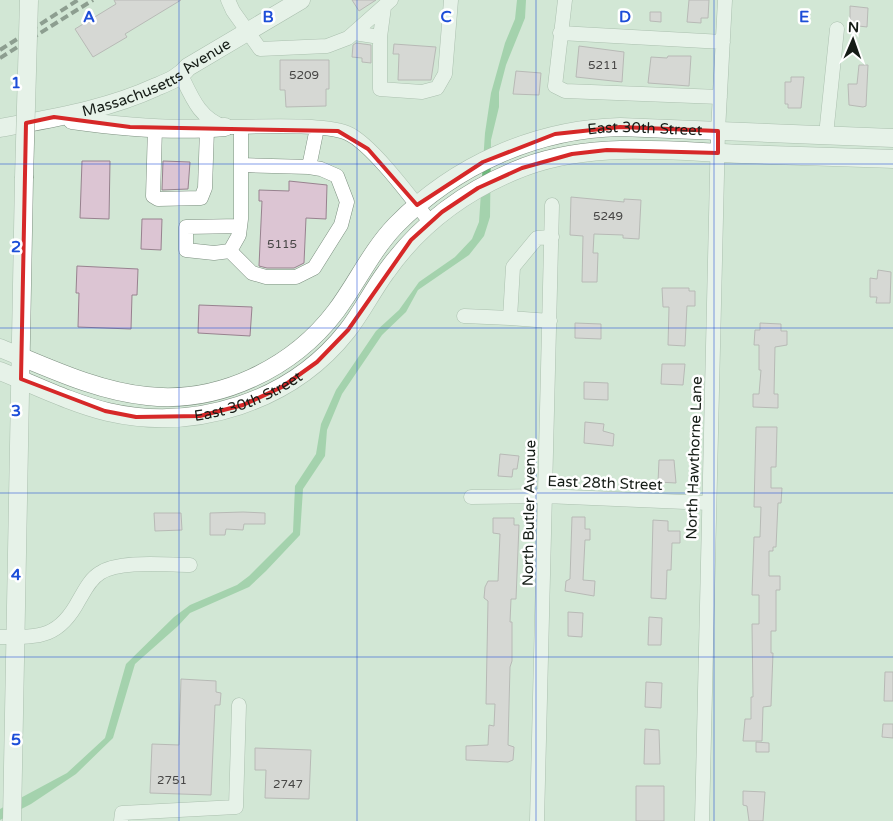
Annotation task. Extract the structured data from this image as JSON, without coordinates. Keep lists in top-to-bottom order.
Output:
{
  "streets": {
    "main road": ["Massachusetts Avenue", "East 30th Street"],
    "street": ["North Hawthorne Lane", "East 28th Street", "North Butler Avenue"]
  },
  "crossings": [
    ["East 30th Street", "North Hawthorne Lane"],
    ["North Hawthorne Lane", "East 28th Street"],
    ["East 28th Street", "North Butler Avenue"]
  ],
  "house_numbers": [
    "5211",
    "5209",
    "5249",
    "5115",
    "2751",
    "2747"
  ],
  "north": "top",
  "grid": {
    "columns": [
      "A",
      "B",
      "C",
      "D",
      "E"
    ],
    "rows": [
      "1",
      "2",
      "3",
      "4",
      "5"
    ]
  }
}
